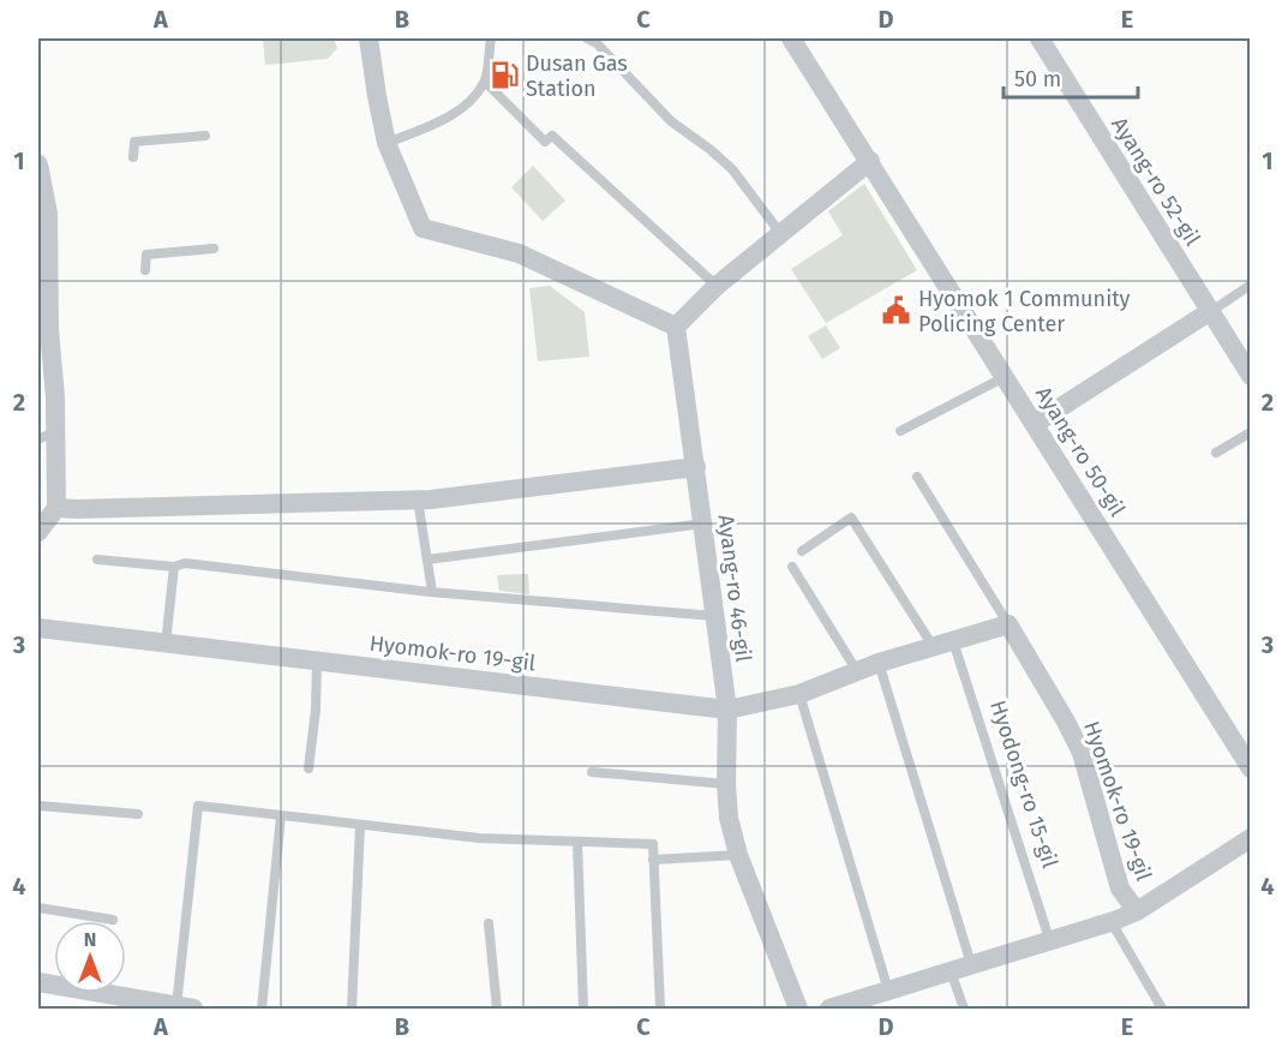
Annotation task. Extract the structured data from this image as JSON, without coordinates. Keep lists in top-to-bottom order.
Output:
{
  "streets": {
    "street": [
      "Ayang-ro 52-gil",
      "Ayang-ro 50-gil",
      "Ayang-ro 46-gil",
      "Hyomok-ro 19-gil"
    ],
    "lane": ["Hyodong-ro 15-gil"]
  },
  "crossings": [
    ["Ayang-ro 46-gil", "Hyomok-ro 19-gil"],
    ["Hyomok-ro 19-gil", "Hyodong-ro 15-gil"]
  ],
  "places": {
    "fuel station": ["Dusan Gas Station"],
    "public building": ["Hyomok 1 Community Policing Center"]
  },
  "scale_bar": "50 m",
  "north": "top",
  "grid": {
    "columns": [
      "A",
      "B",
      "C",
      "D",
      "E"
    ],
    "rows": [
      "1",
      "2",
      "3",
      "4"
    ]
  }
}
